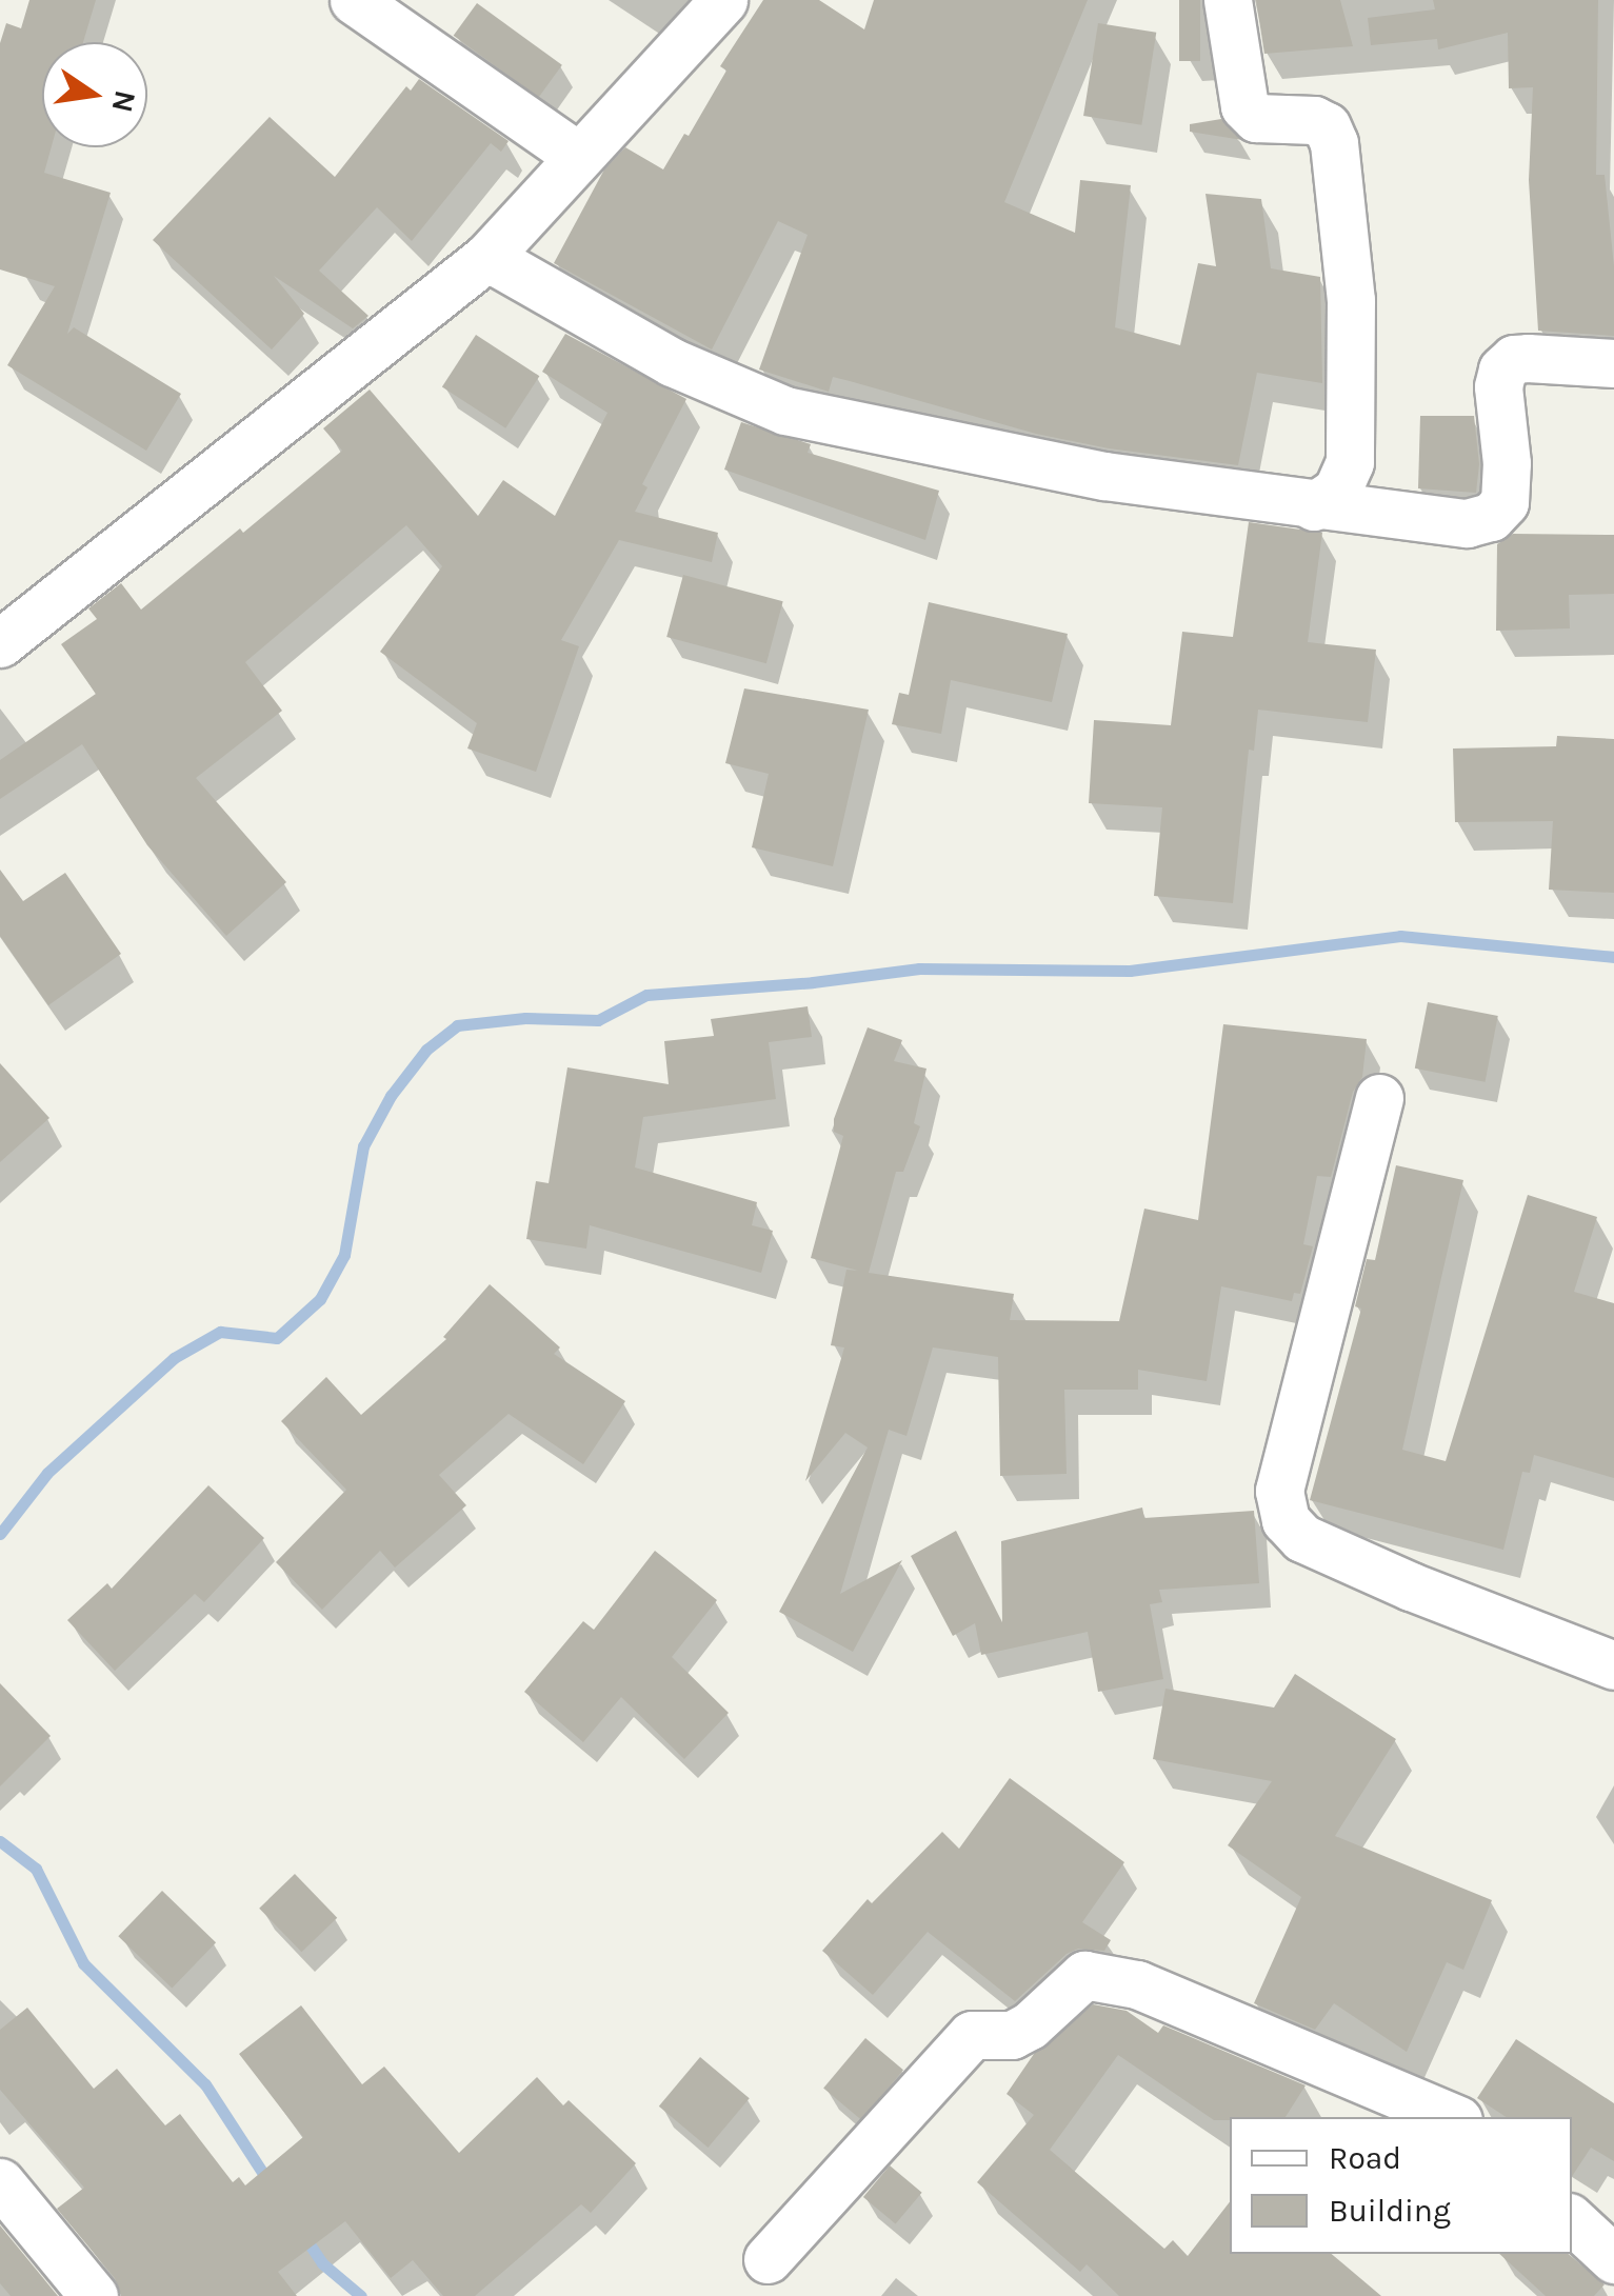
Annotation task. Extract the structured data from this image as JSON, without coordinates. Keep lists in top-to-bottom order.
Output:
{
  "legend": ["Road", "Building"],
  "north": "right"
}
